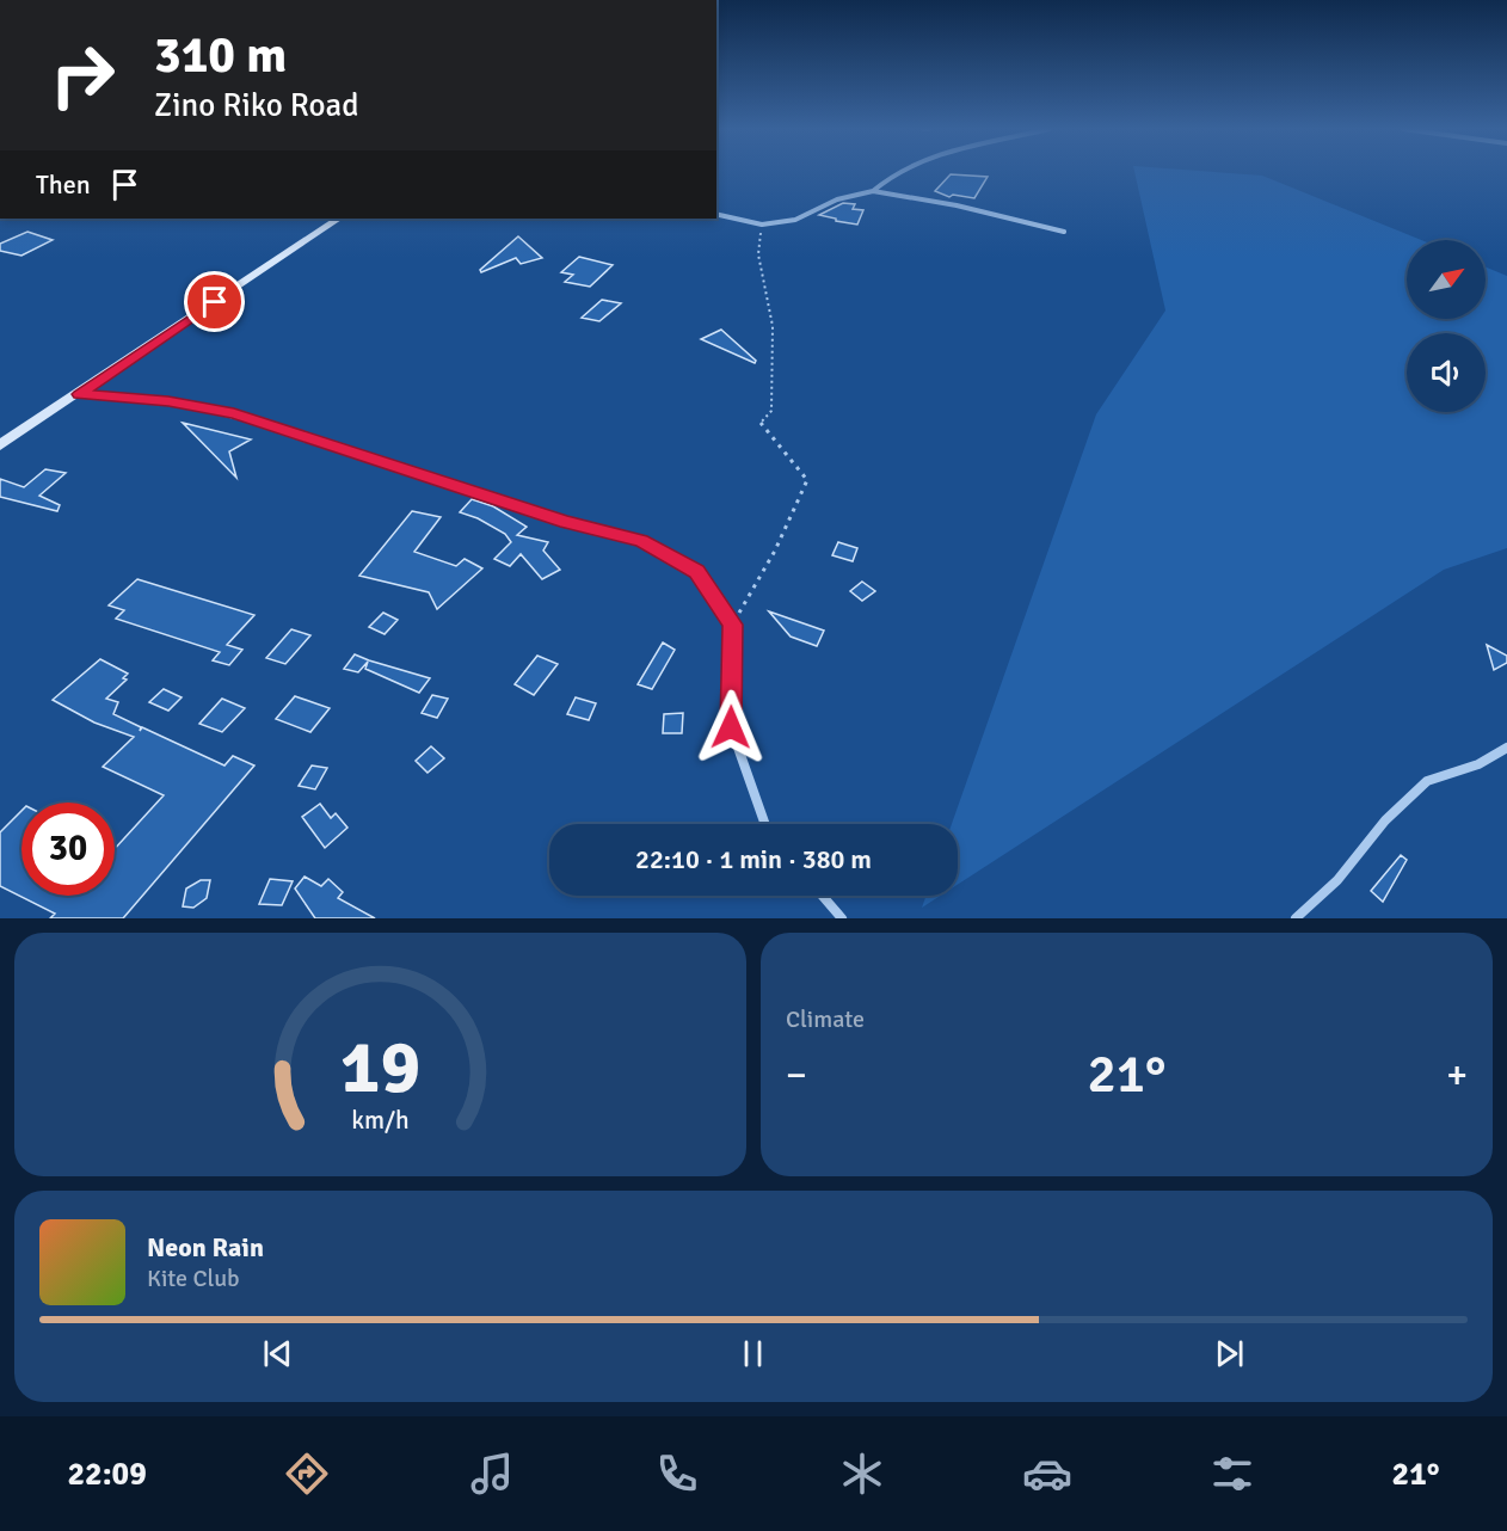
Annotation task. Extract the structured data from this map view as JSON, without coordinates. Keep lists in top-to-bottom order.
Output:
{
  "north": "top right",
  "page": {
    "turn": ["310 m", "Zino Riko Road"],
    "then": "Then",
    "limit": "30",
    "trip": "22:10 · 1 min · 380 m",
    "tile": "Climate",
    "heat": ["−", "21°", "+"],
    "song": ["Neon Rain", "Kite Club"],
    "tabs": ["22:09", "21°"],
    "gauge": ["19", "km/h"]
  }
}
